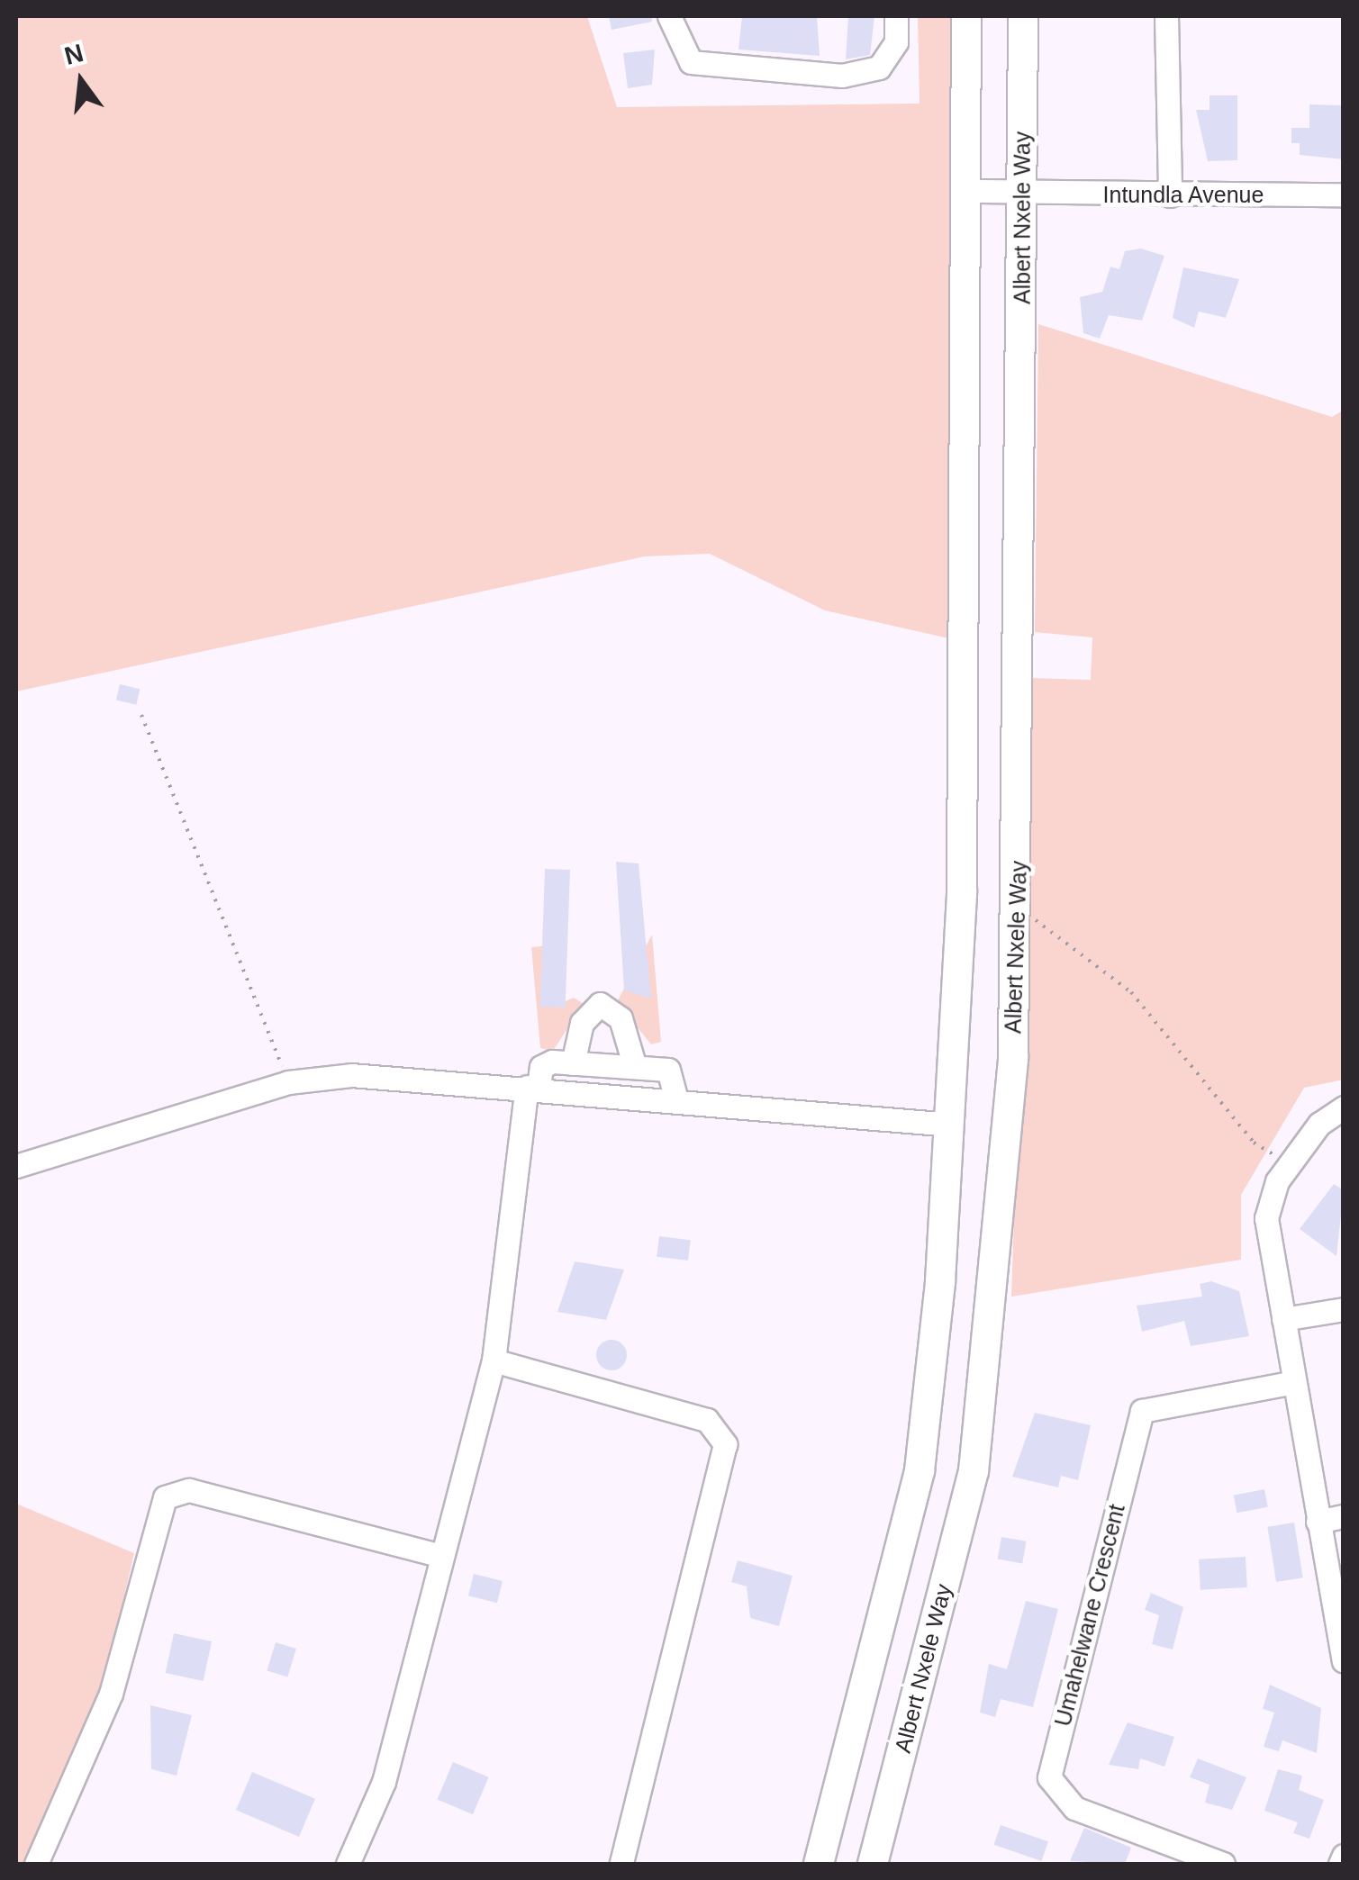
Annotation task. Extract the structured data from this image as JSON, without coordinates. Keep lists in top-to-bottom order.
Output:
{
  "streets": {
    "main road": ["Albert Nxele Way"],
    "street": ["Intundla Avenue", "Umahelwane Crescent"]
  },
  "crossings": [
    ["Intundla Avenue", "Albert Nxele Way"]
  ],
  "north": "top"
}
